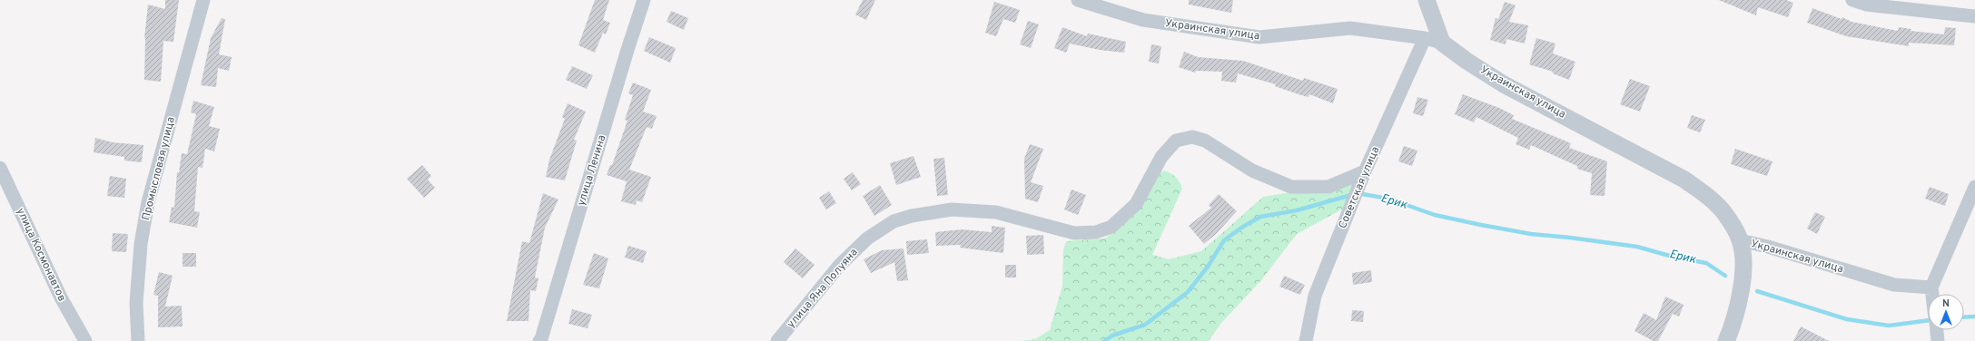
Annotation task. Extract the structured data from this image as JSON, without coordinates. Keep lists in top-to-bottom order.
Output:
{
  "streets": {
    "street": [
      "Украинская улица",
      "Промысловая улица",
      "улица Ленина",
      "Советская улица",
      "улица Космонавтов",
      "улица Яна Полуяна"
    ]
  },
  "crossings": [
    ["Украинская улица", "Советская улица"],
    ["Советская улица", "улица Яна Полуяна"]
  ],
  "water": ["Ерик"],
  "north": "top"
}
